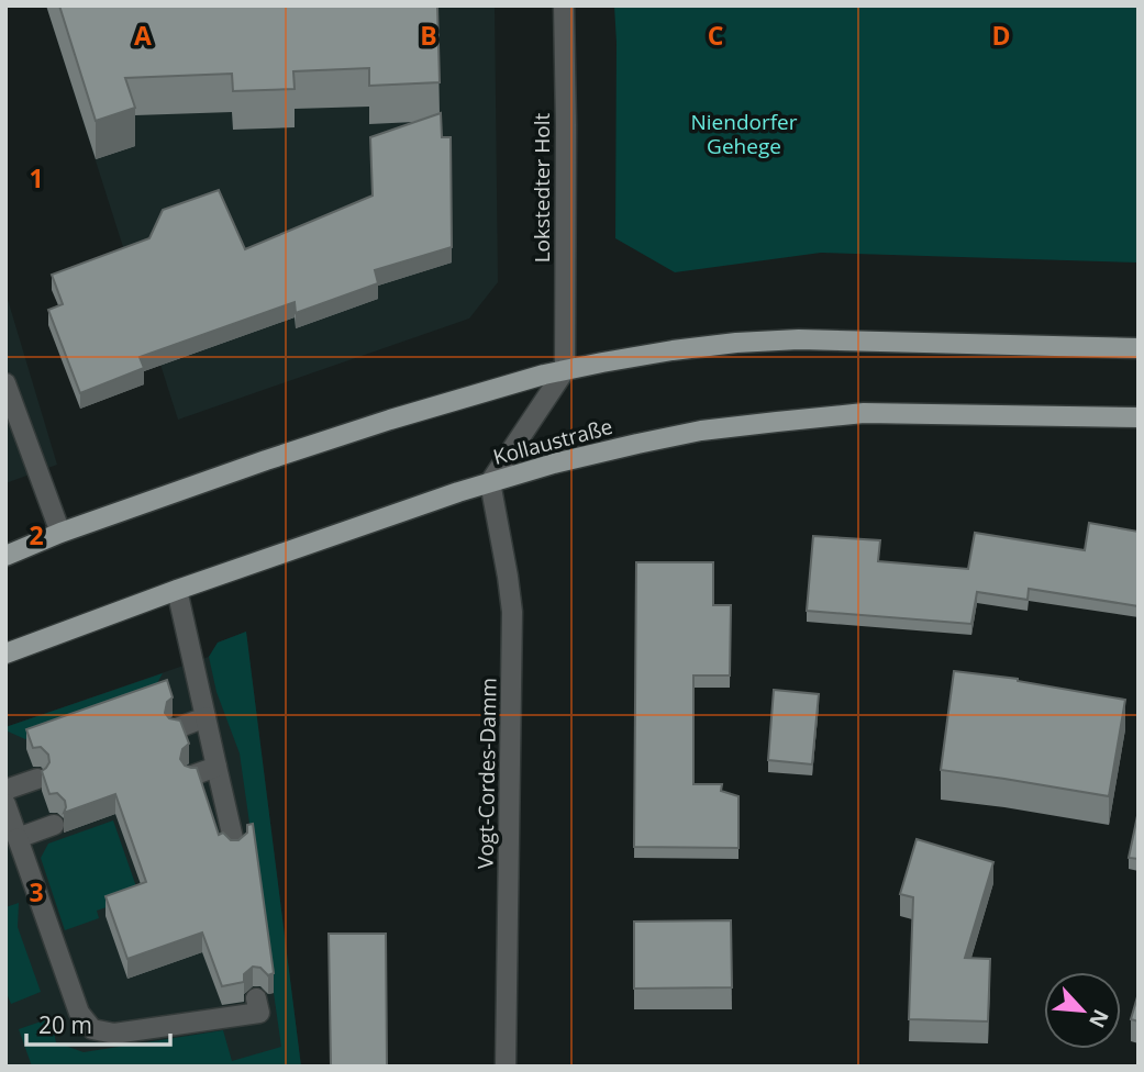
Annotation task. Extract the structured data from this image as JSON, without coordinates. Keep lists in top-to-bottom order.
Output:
{
  "streets": {
    "main road": ["Kollaustraße"],
    "street": ["Lokstedter Holt", "Vogt-Cordes-Damm"]
  },
  "crossings": [
    ["Kollaustraße", "Vogt-Cordes-Damm"]
  ],
  "parks": ["Niendorfer Gehege"],
  "scale_bar": "20 m",
  "north": "bottom right",
  "grid": {
    "columns": [
      "A",
      "B",
      "C",
      "D"
    ],
    "rows": ["1", "2", "3"]
  }
}
